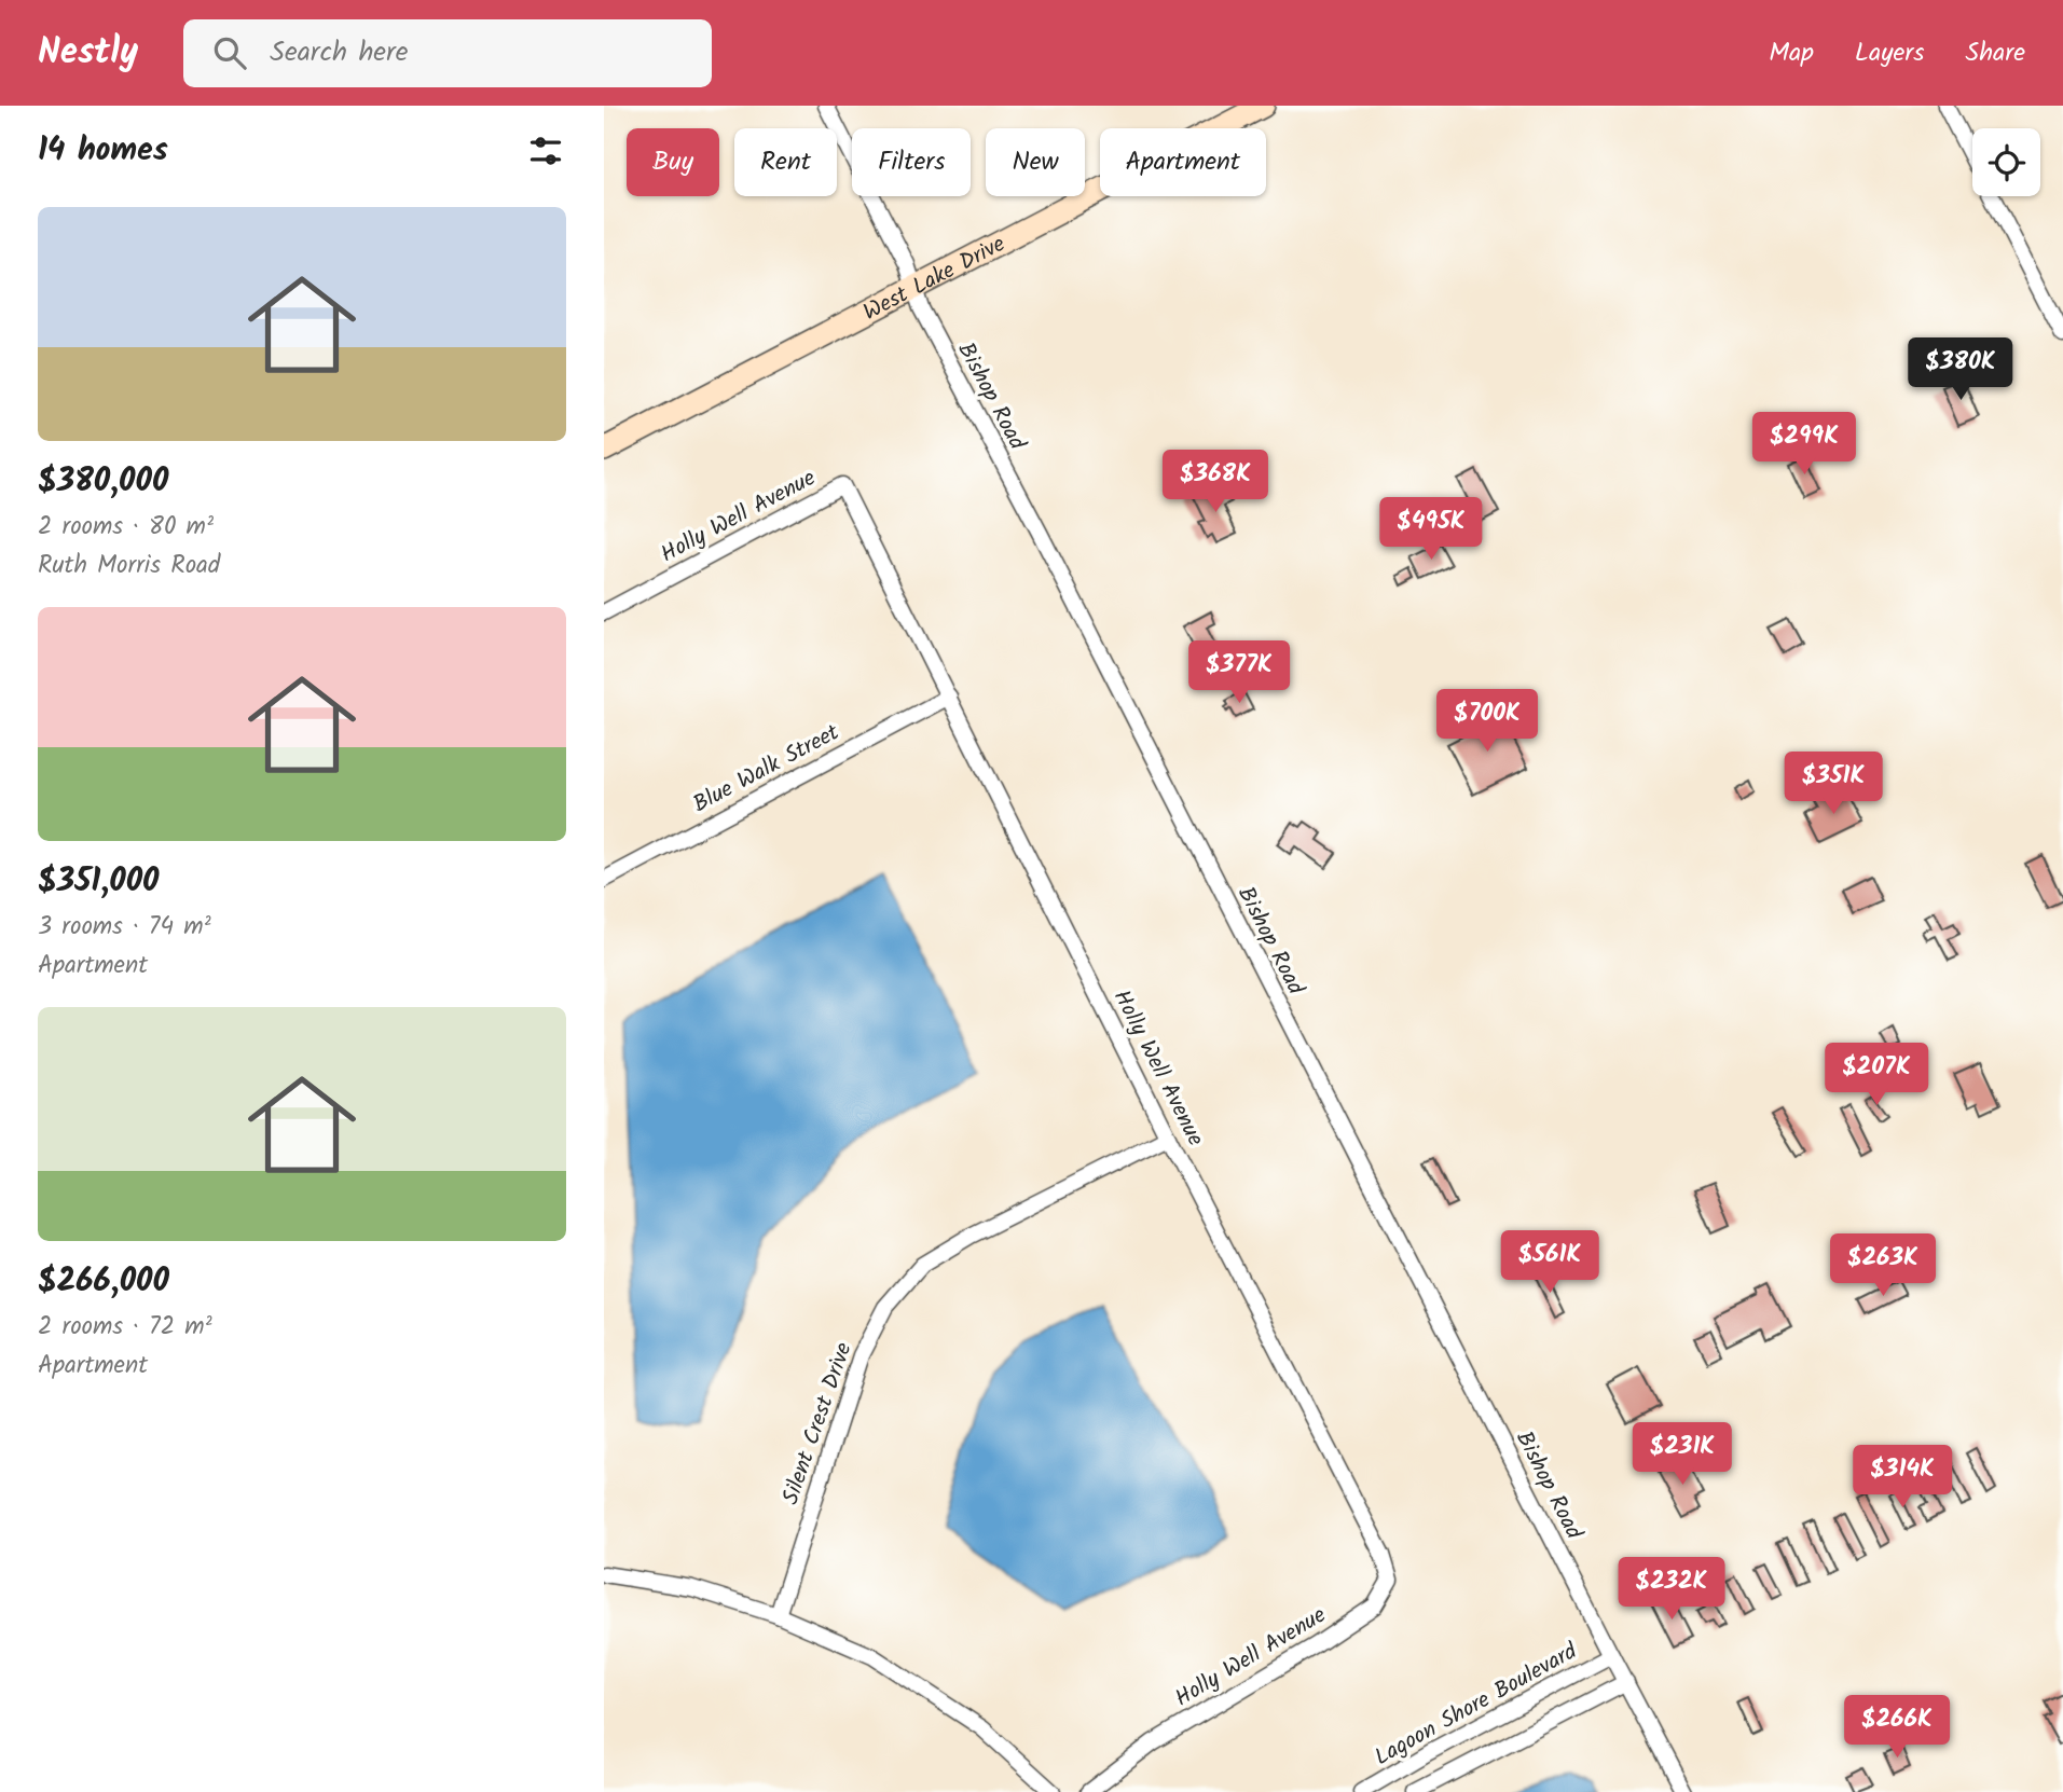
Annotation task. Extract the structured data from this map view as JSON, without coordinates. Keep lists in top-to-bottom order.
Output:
{
  "streets": {
    "street": [
      "West Lake Drive",
      "Bishop Road",
      "Holly Well Avenue",
      "Blue Walk Street",
      "Silent Crest Drive",
      "Lagoon Shore Boulevard"
    ]
  },
  "crossings": [
    ["West Lake Drive", "Bishop Road"],
    ["Bishop Road", "Lagoon Shore Boulevard"],
    ["Holly Well Avenue", "Blue Walk Street"],
    ["Holly Well Avenue", "Silent Crest Drive"]
  ],
  "page": {
    "header": "Nestly",
    "search": "Search here",
    "nav": ["Map", "Layers", "Share"],
    "heading": "14 homes",
    "chip": [
      "Buy",
      "Rent",
      "Filters",
      "New",
      "Apartment"
    ],
    "list": [
      {
        "name": "$380,000",
        "note": "2 rooms · 80 m² · Ruth Morris Road"
      },
      {
        "name": "$351,000",
        "note": "3 rooms · 74 m² · Apartment"
      },
      {
        "name": "$266,000",
        "note": "2 rooms · 72 m² · Apartment"
      }
    ],
    "price": [
      "$380K",
      "$299K",
      "$368K",
      "$495K",
      "$377K",
      "$700K",
      "$351K",
      "$207K",
      "$561K",
      "$263K",
      "$231K",
      "$314K",
      "$232K",
      "$266K"
    ]
  }
}
